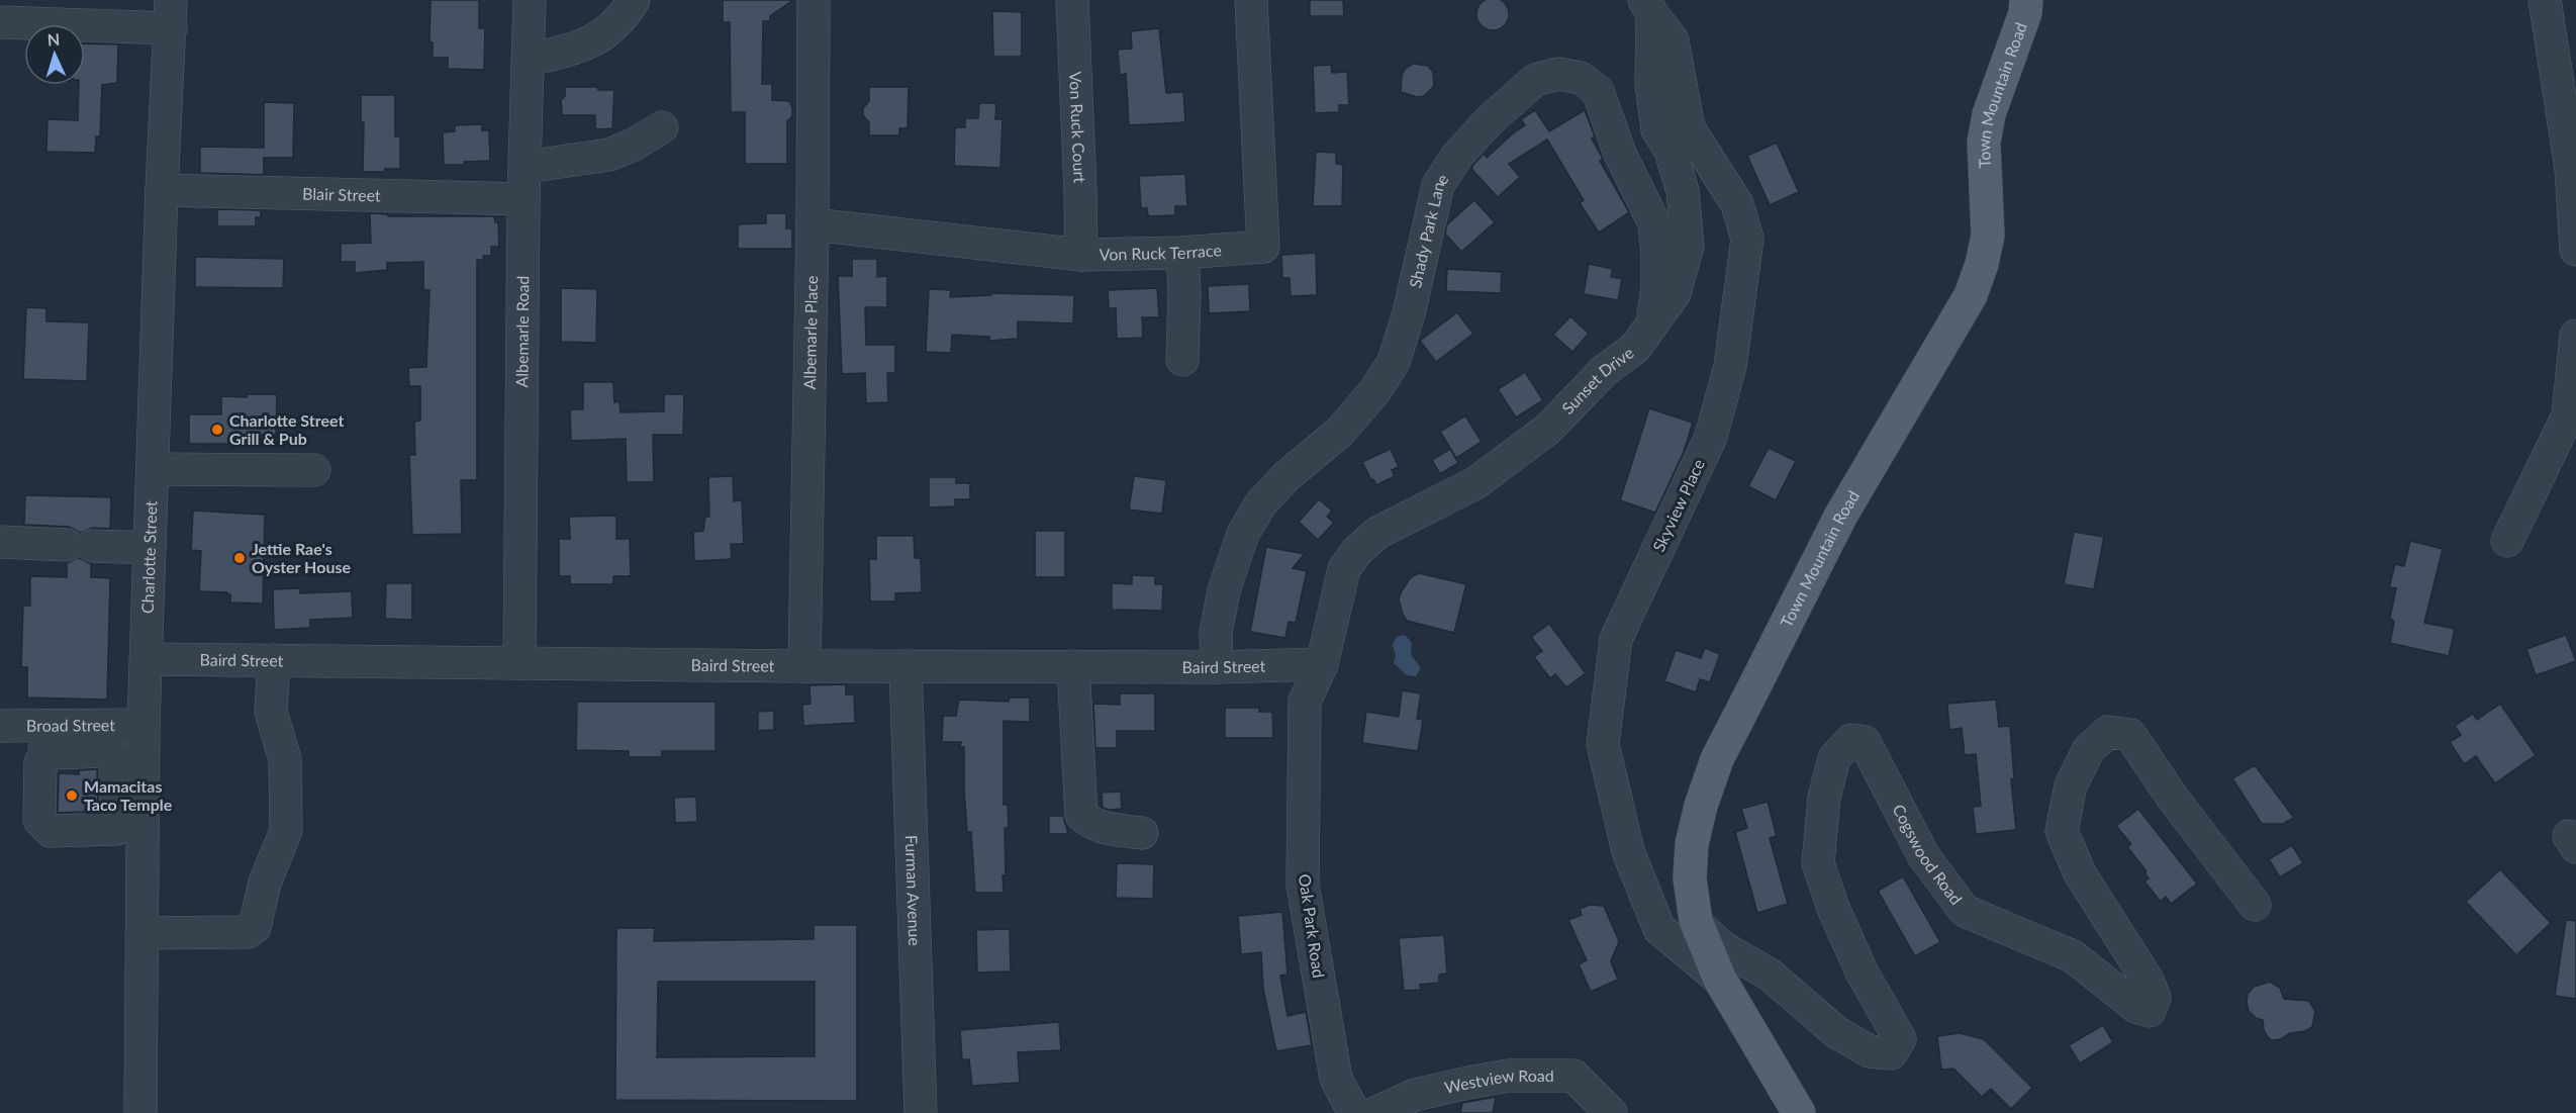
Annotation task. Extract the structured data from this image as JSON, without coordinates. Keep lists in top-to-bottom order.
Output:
{
  "streets": {
    "main road": ["Town Mountain Road"],
    "street": [
      "Von Ruck Court",
      "Blair Street",
      "Shady Park Lane",
      "Von Ruck Terrace",
      "Albemarle Road",
      "Albemarle Place",
      "Sunset Drive",
      "Skyview Place",
      "Charlotte Street",
      "Baird Street",
      "Broad Street",
      "Cogswood Road",
      "Furman Avenue",
      "Oak Park Road",
      "Westview Road"
    ]
  },
  "crossings": [
    ["Town Mountain Road", "Skyview Place"],
    ["Town Mountain Road", "Cogswood Road"],
    ["Von Ruck Court", "Von Ruck Terrace"],
    ["Blair Street", "Albemarle Road"],
    ["Blair Street", "Charlotte Street"],
    ["Shady Park Lane", "Sunset Drive"],
    ["Shady Park Lane", "Baird Street"],
    ["Von Ruck Terrace", "Albemarle Place"],
    ["Albemarle Road", "Baird Street"],
    ["Albemarle Place", "Baird Street"],
    ["Sunset Drive", "Skyview Place"],
    ["Sunset Drive", "Baird Street"],
    ["Sunset Drive", "Oak Park Road"],
    ["Charlotte Street", "Baird Street"],
    ["Charlotte Street", "Broad Street"],
    ["Baird Street", "Furman Avenue"],
    ["Baird Street", "Oak Park Road"]
  ],
  "places": ["Charlotte Street Grill & Pub", "Jettie Rae's Oyster House", "Mamacitas Taco Temple"],
  "north": "top"
}
